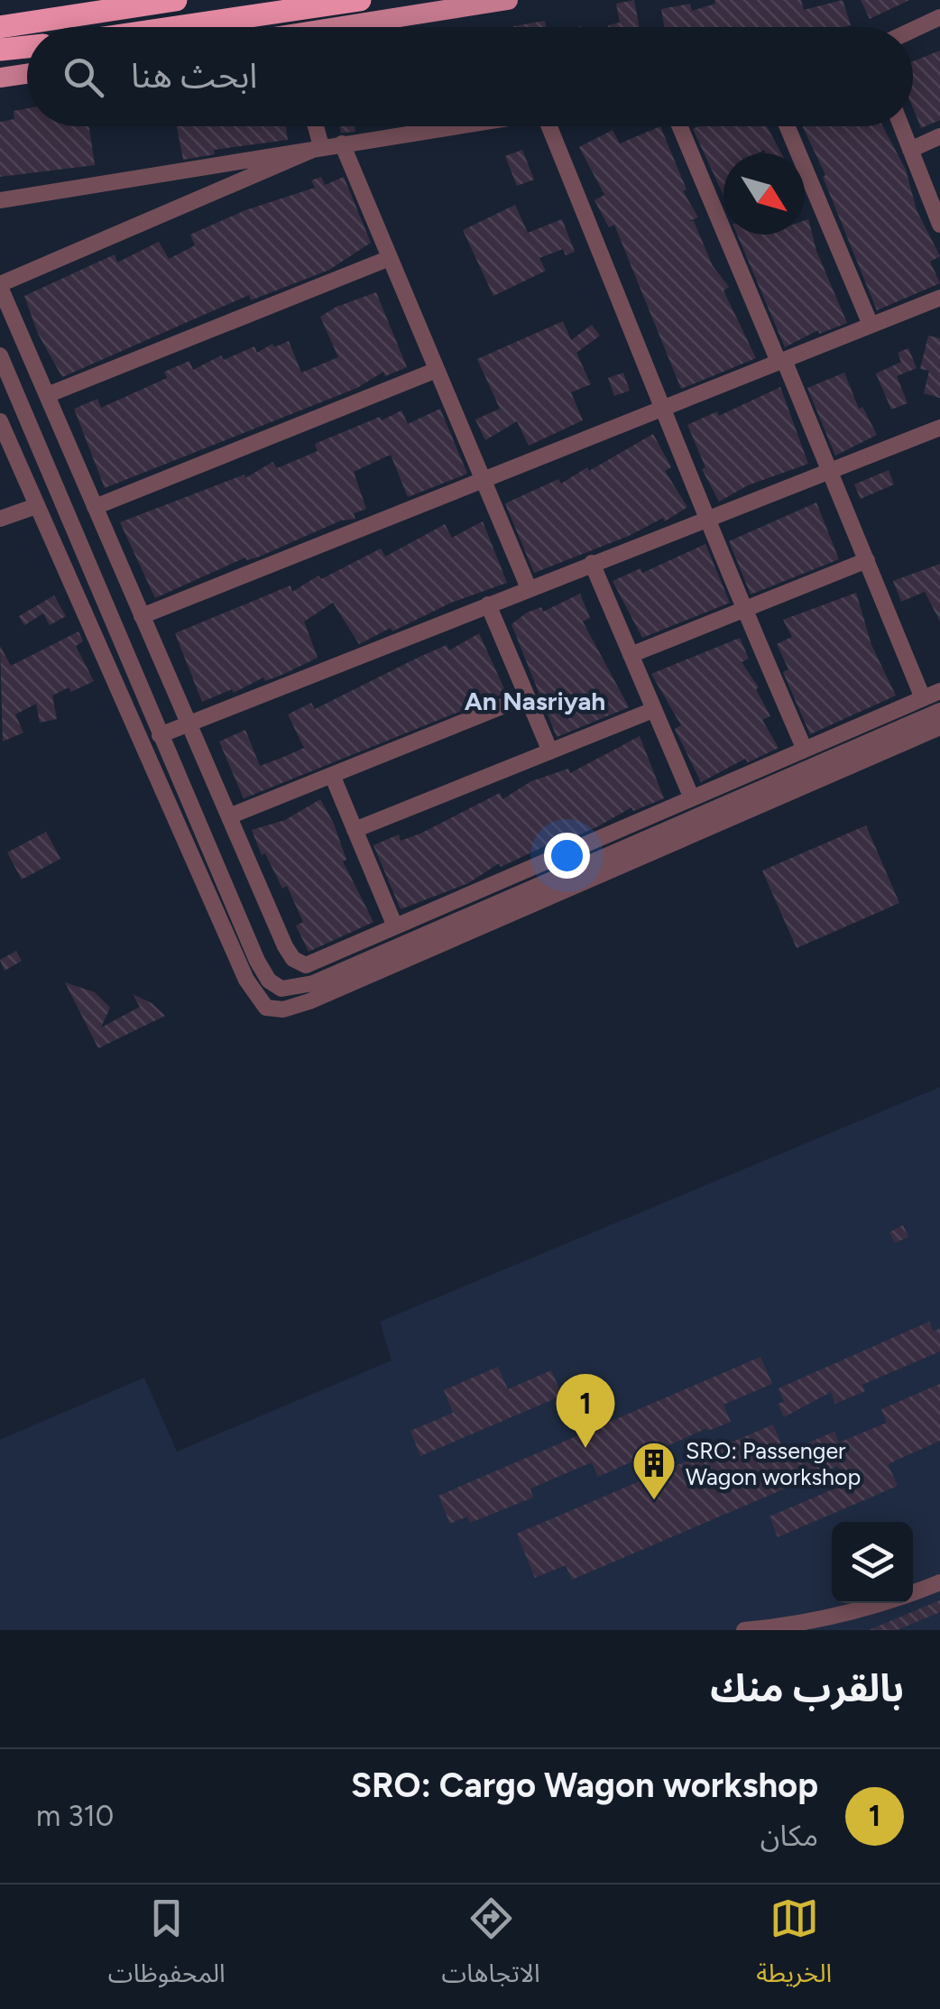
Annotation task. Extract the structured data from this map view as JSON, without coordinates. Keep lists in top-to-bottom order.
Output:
{
  "districts": ["An Nasriyah"],
  "places": {
    "building": ["SRO: Passenger Wagon workshop"]
  },
  "north": "bottom right",
  "page": {
    "search": "ابحث هنا",
    "pins": "1",
    "heading": "بالقرب منك",
    "list": [
      {
        "mark": "1",
        "name": "SRO: Cargo Wagon workshop",
        "note": "مكان",
        "value": "310 m"
      }
    ],
    "nav": ["الخريطة", "الاتجاهات", "المحفوظات"]
  }
}
